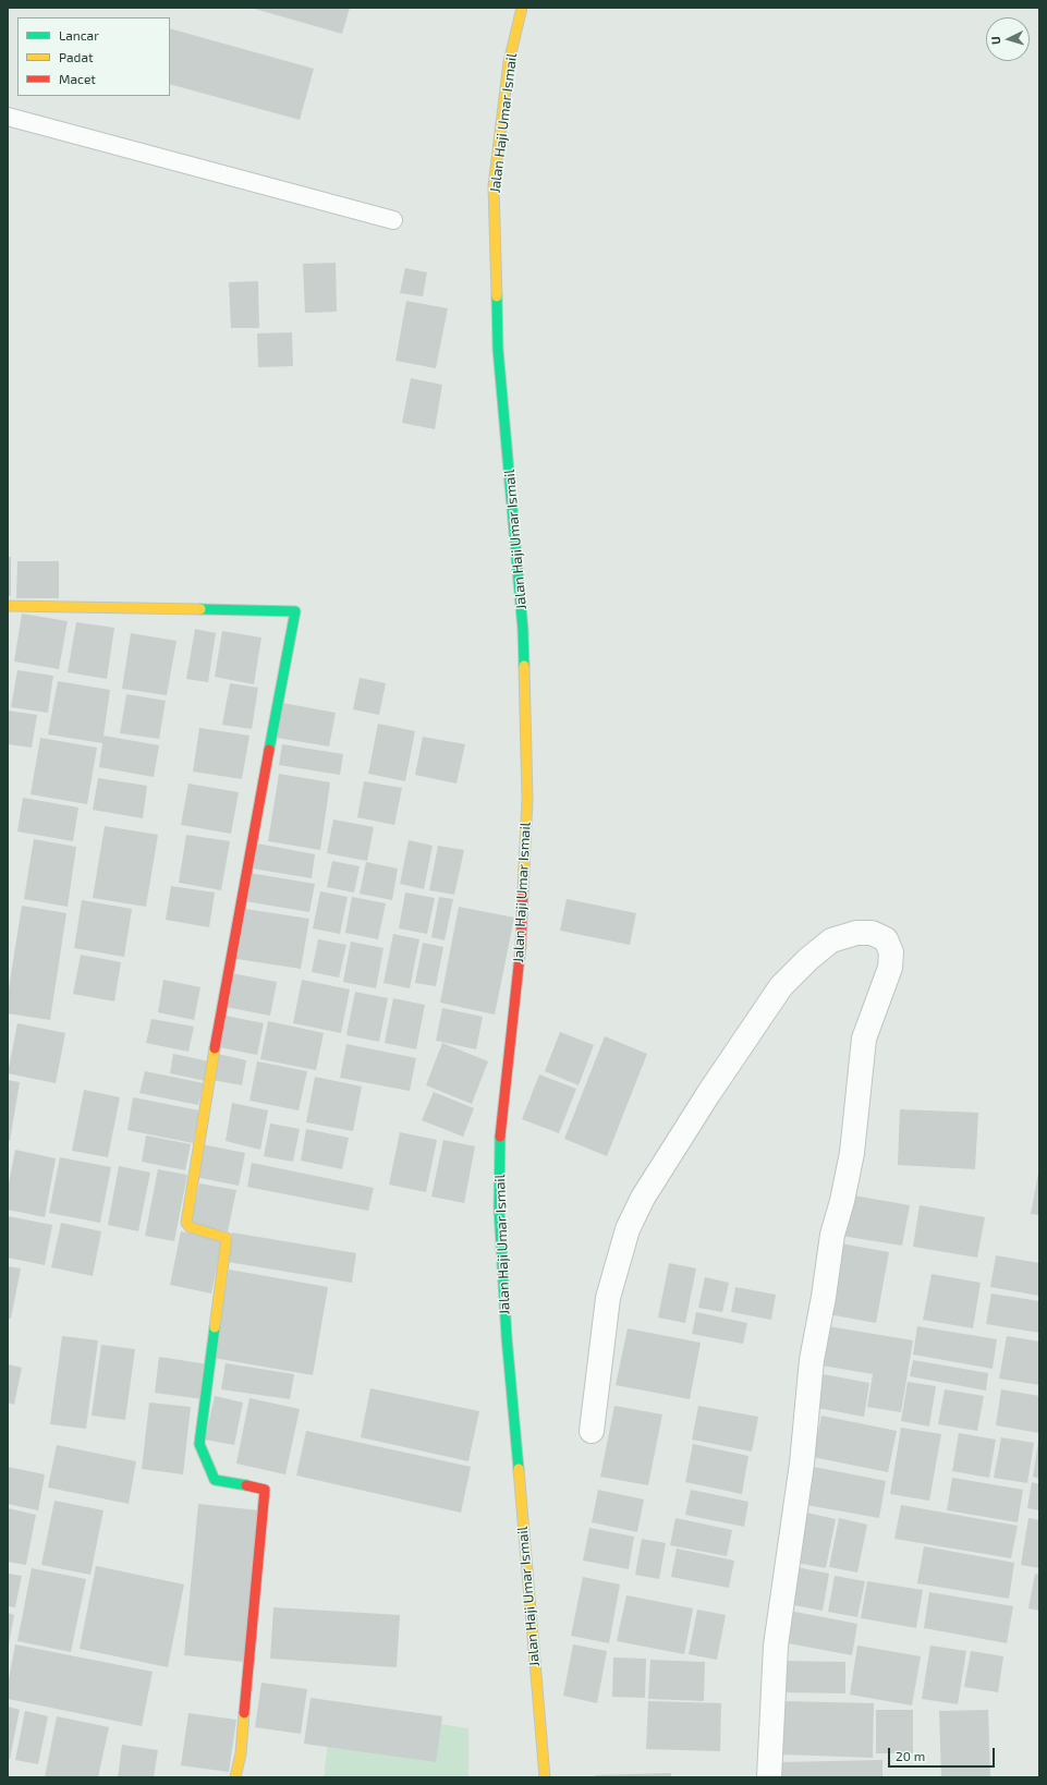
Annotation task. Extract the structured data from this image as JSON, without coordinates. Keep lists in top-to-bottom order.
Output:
{
  "streets": {
    "main road": ["Jalan Haji Umar Ismail"]
  },
  "legend": ["Lancar", "Padat", "Macet"],
  "scale_bar": "20 m",
  "north": "left"
}
